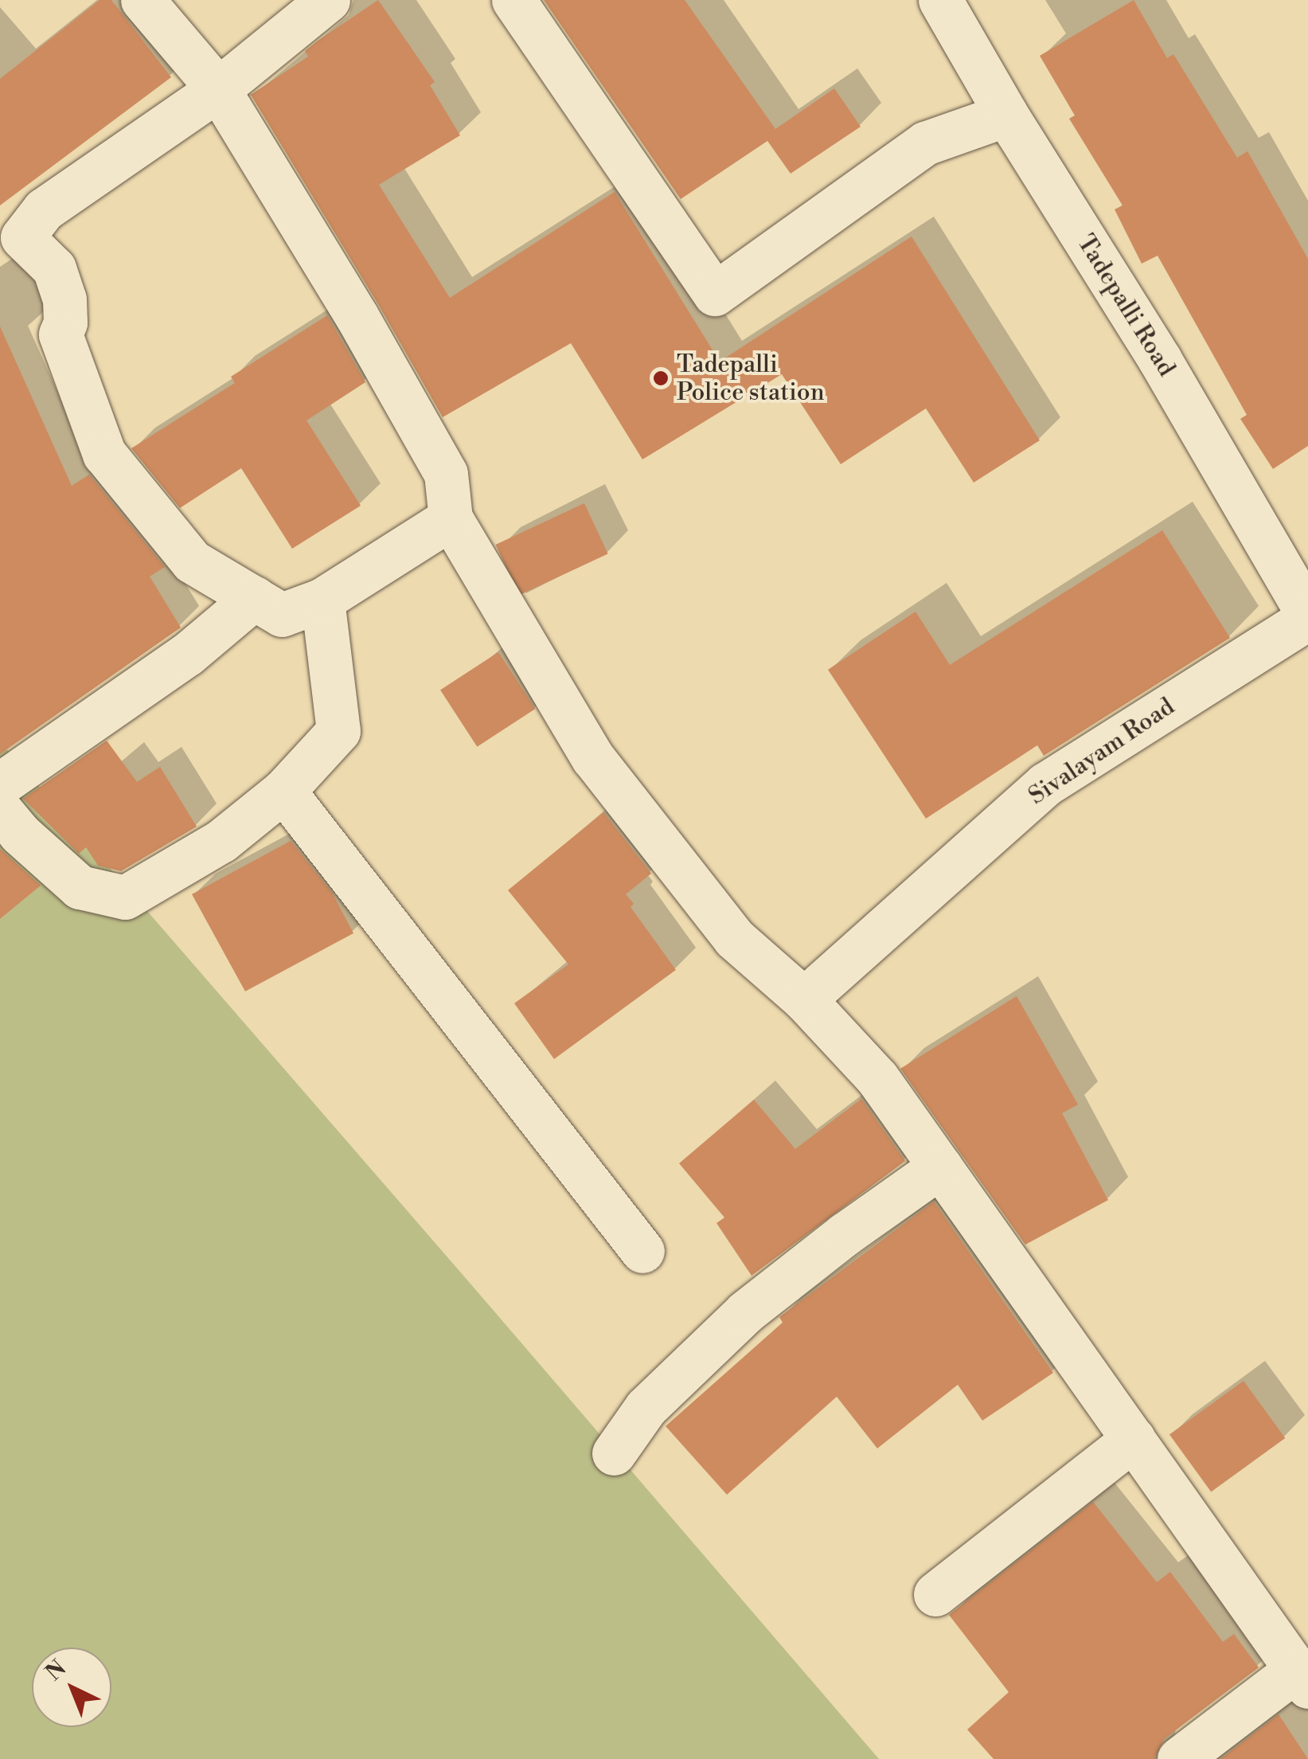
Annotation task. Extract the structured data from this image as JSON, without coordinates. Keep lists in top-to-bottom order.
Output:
{
  "streets": {
    "street": ["Tadepalli Road", "Sivalayam Road"]
  },
  "crossings": [
    ["Tadepalli Road", "Sivalayam Road"]
  ],
  "places": ["Tadepalli Police station"],
  "north": "top left"
}
